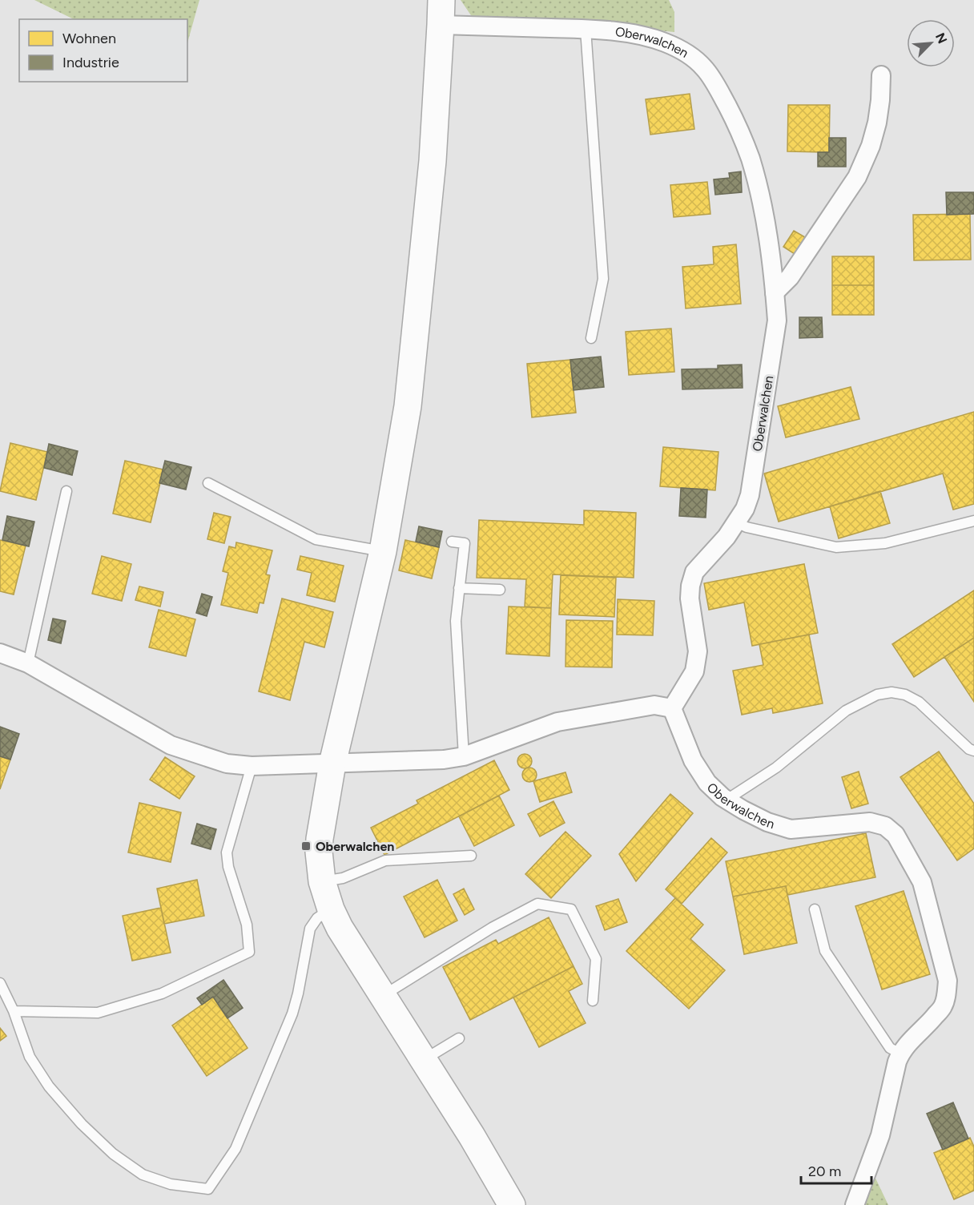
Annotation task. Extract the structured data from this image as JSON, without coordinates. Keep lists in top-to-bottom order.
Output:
{
  "streets": {
    "street": ["Oberwalchen"]
  },
  "places": {
    "transit": ["Oberwalchen"]
  },
  "legend": ["Wohnen", "Industrie"],
  "scale_bar": "20 m",
  "north": "top right"
}
